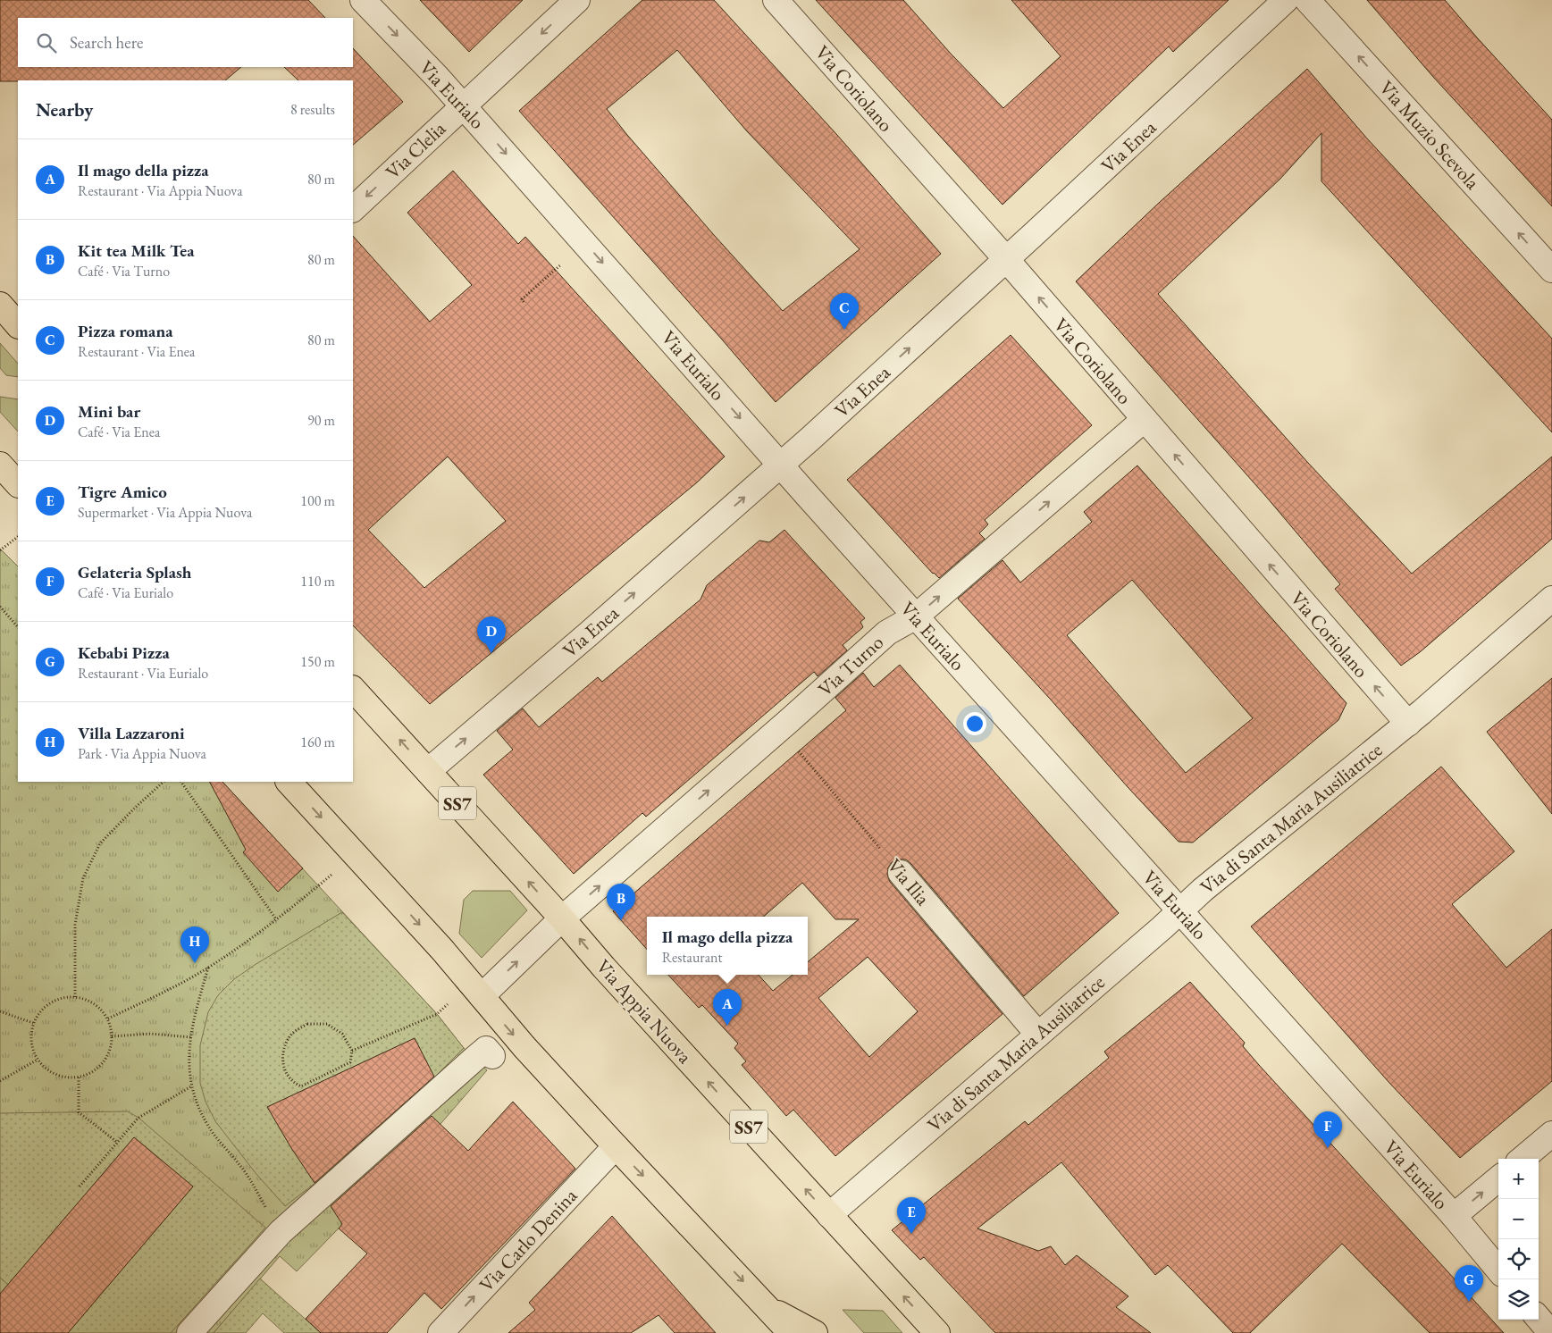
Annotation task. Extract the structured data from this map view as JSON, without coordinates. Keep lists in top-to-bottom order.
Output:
{
  "streets": {
    "main road": ["SS7", "Via Appia Nuova"],
    "street": [
      "Via Coriolano",
      "Via Eurialo",
      "Via Muzio Scevola",
      "Via Enea",
      "Via Clelia",
      "Via Turno",
      "Via di Santa Maria Ausiliatrice",
      "Via Ilia",
      "Via Carlo Denina"
    ]
  },
  "crossings": [
    ["Via Coriolano", "Via Enea"],
    ["Via Coriolano", "Via Turno"],
    ["Via Coriolano", "Via di Santa Maria Ausiliatrice"],
    ["Via Eurialo", "Via Enea"],
    ["Via Eurialo", "Via Clelia"],
    ["Via Eurialo", "Via Turno"],
    ["Via Eurialo", "Via di Santa Maria Ausiliatrice"],
    ["Via Enea", "Via Appia Nuova"],
    ["Via Turno", "Via Ilia"],
    ["Via Turno", "Via Appia Nuova"],
    ["Via di Santa Maria Ausiliatrice", "Via Ilia"],
    ["Via di Santa Maria Ausiliatrice", "Via Appia Nuova"]
  ],
  "one_way": [
    "Via Coriolano",
    "Via Eurialo",
    "Via Muzio Scevola",
    "Via Enea",
    "Via Clelia",
    "Via Turno"
  ],
  "page": {
    "search": "Search here",
    "heading": ["Nearby", "8 results"],
    "list": [
      {
        "mark": "A",
        "name": "Il mago della pizza",
        "note": "Restaurant · Via Appia Nuova",
        "value": "80 m"
      },
      {
        "mark": "B",
        "name": "Kit tea Milk Tea",
        "note": "Café · Via Turno",
        "value": "80 m"
      },
      {
        "mark": "C",
        "name": "Pizza romana",
        "note": "Restaurant · Via Enea",
        "value": "80 m"
      },
      {
        "mark": "D",
        "name": "Mini bar",
        "note": "Café · Via Enea",
        "value": "90 m"
      },
      {
        "mark": "E",
        "name": "Tigre Amico",
        "note": "Supermarket · Via Appia Nuova",
        "value": "100 m"
      },
      {
        "mark": "F",
        "name": "Gelateria Splash",
        "note": "Café · Via Eurialo",
        "value": "110 m"
      },
      {
        "mark": "G",
        "name": "Kebabi Pizza",
        "note": "Restaurant · Via Eurialo",
        "value": "150 m"
      },
      {
        "mark": "H",
        "name": "Villa Lazzaroni",
        "note": "Park · Via Appia Nuova",
        "value": "160 m"
      }
    ],
    "pins": [
      "C",
      "D",
      "B",
      "H",
      "A",
      "F",
      "E",
      "G"
    ],
    "popup": ["Il mago della pizza", "Restaurant"],
    "map_buttons": ["+", "−"]
  }
}
